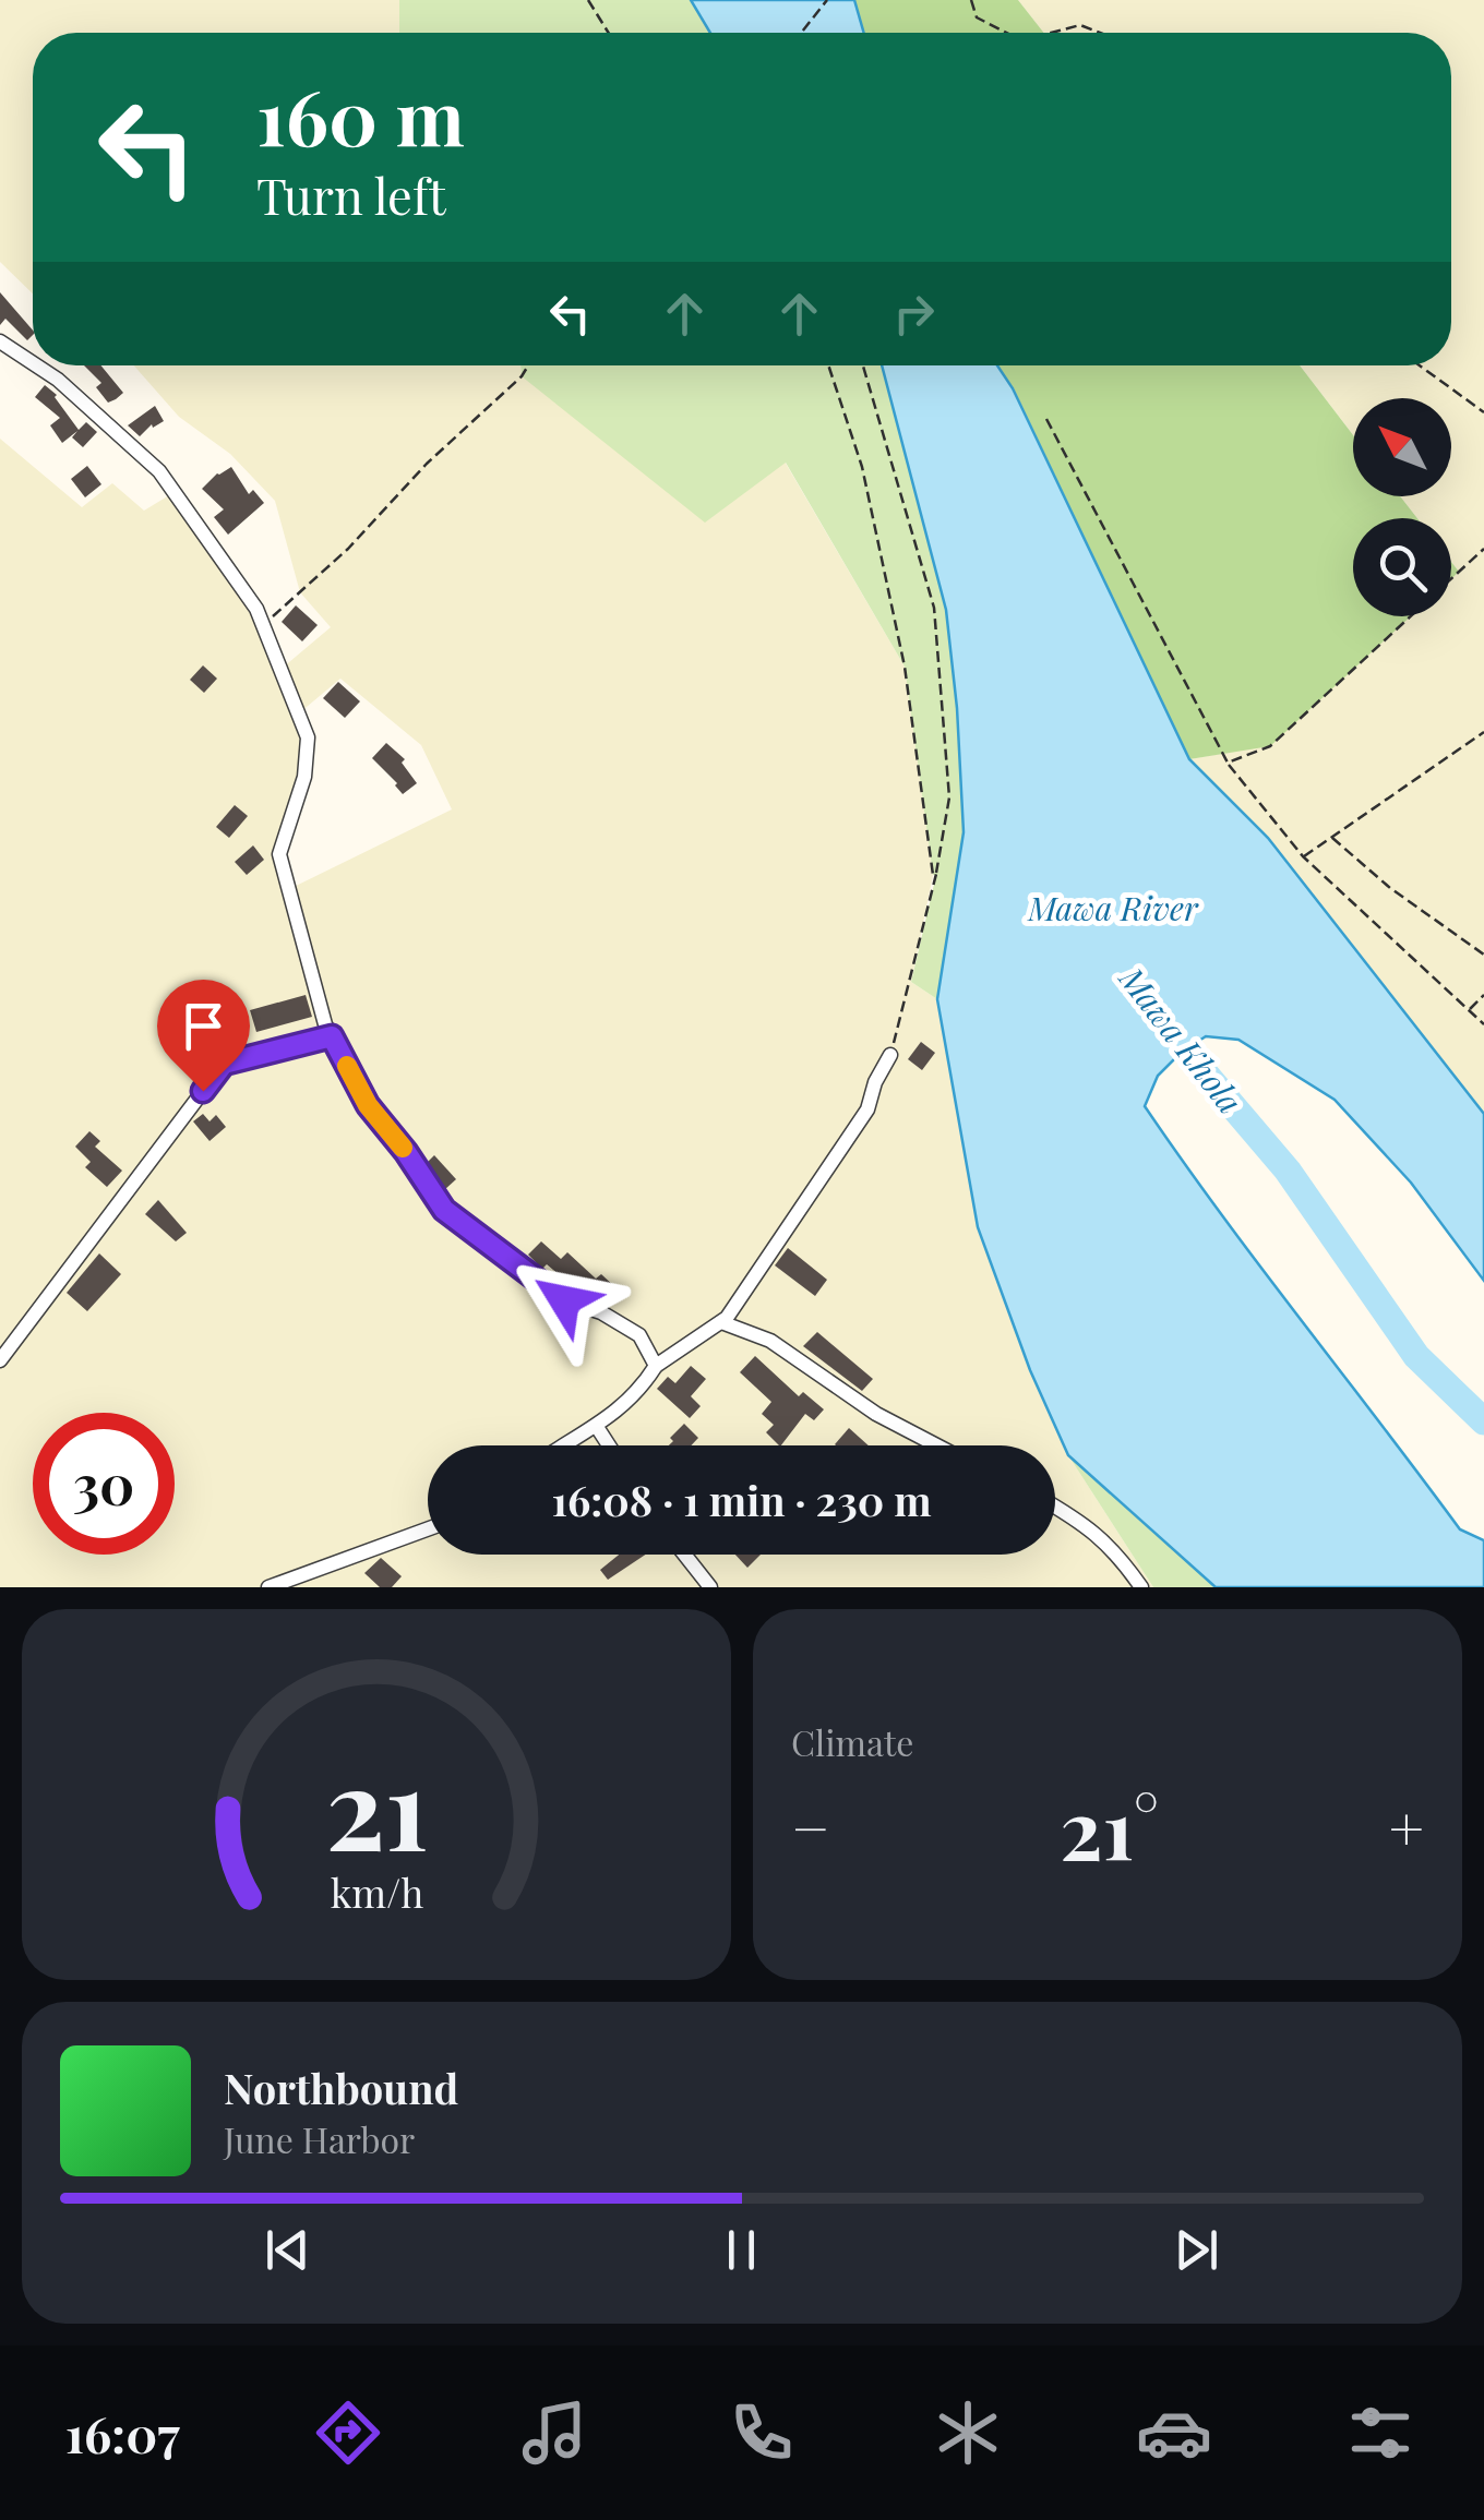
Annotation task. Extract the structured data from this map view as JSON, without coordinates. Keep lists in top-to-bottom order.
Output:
{
  "water": ["Mawa River", "Mawa Khola"],
  "north": "top left",
  "page": {
    "turn": ["160 m", "Turn left"],
    "limit": "30",
    "trip": "16:08 · 1 min · 230 m",
    "tile": "Climate",
    "heat": ["−", "21°", "+"],
    "song": ["Northbound", "June Harbor"],
    "tabs": "16:07",
    "gauge": ["21", "km/h"]
  }
}
